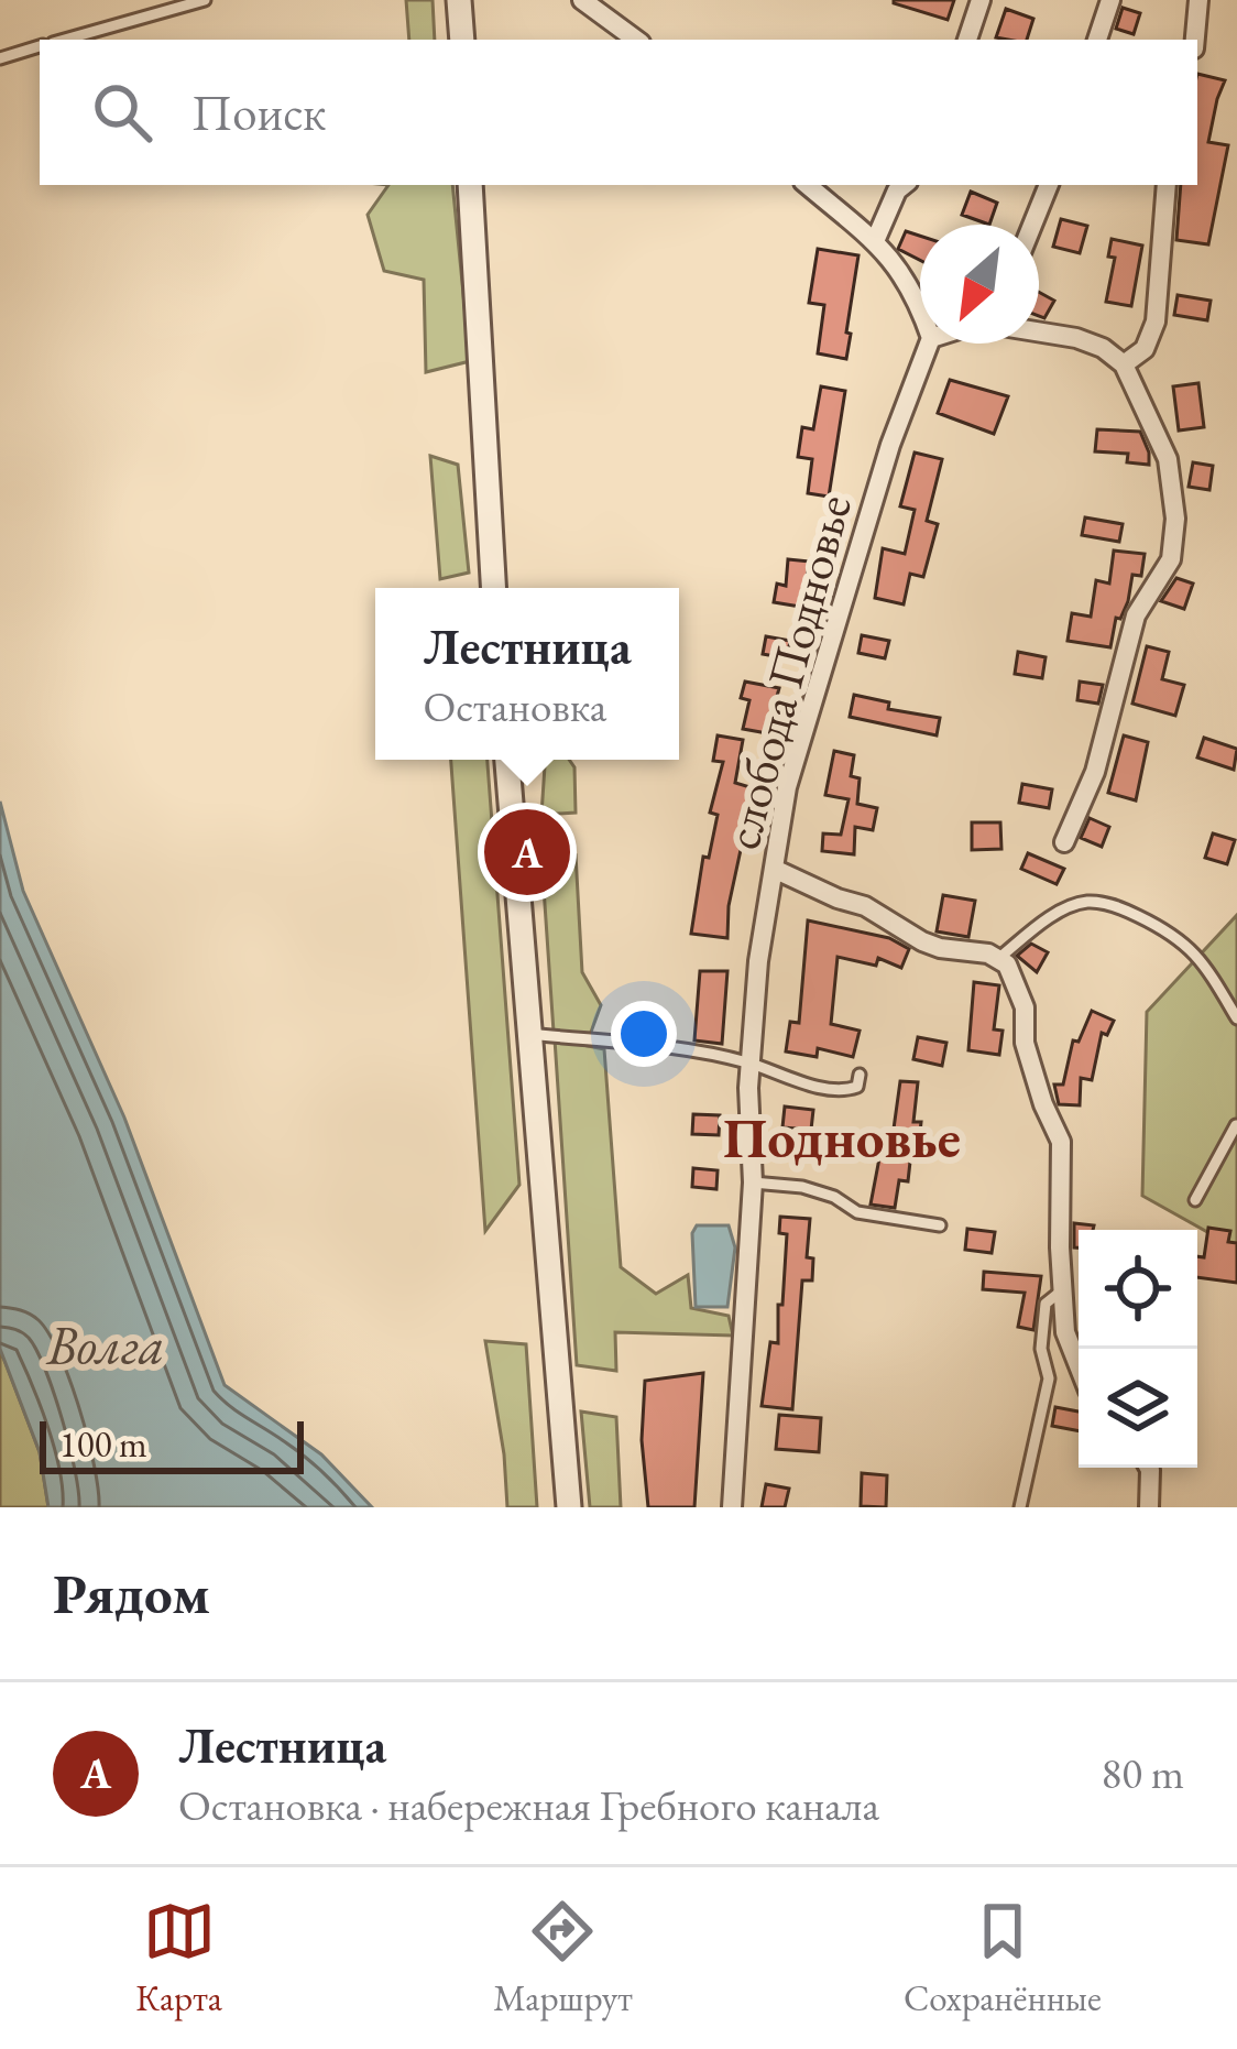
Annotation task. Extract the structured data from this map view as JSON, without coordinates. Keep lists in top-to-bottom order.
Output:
{
  "streets": {
    "street": ["слобода Подновье"]
  },
  "districts": ["Подновье"],
  "water": ["Волга"],
  "scale_bar": "100 m",
  "north": "bottom left",
  "page": {
    "search": "Поиск",
    "popup": ["Лестница", "Остановка"],
    "pins": "A",
    "scale": "100 m",
    "heading": "Рядом",
    "list": [
      {
        "mark": "A",
        "name": "Лестница",
        "note": "Остановка · набережная Гребного канала",
        "value": "80 m"
      }
    ],
    "nav": ["Карта", "Маршрут", "Сохранённые"]
  }
}
